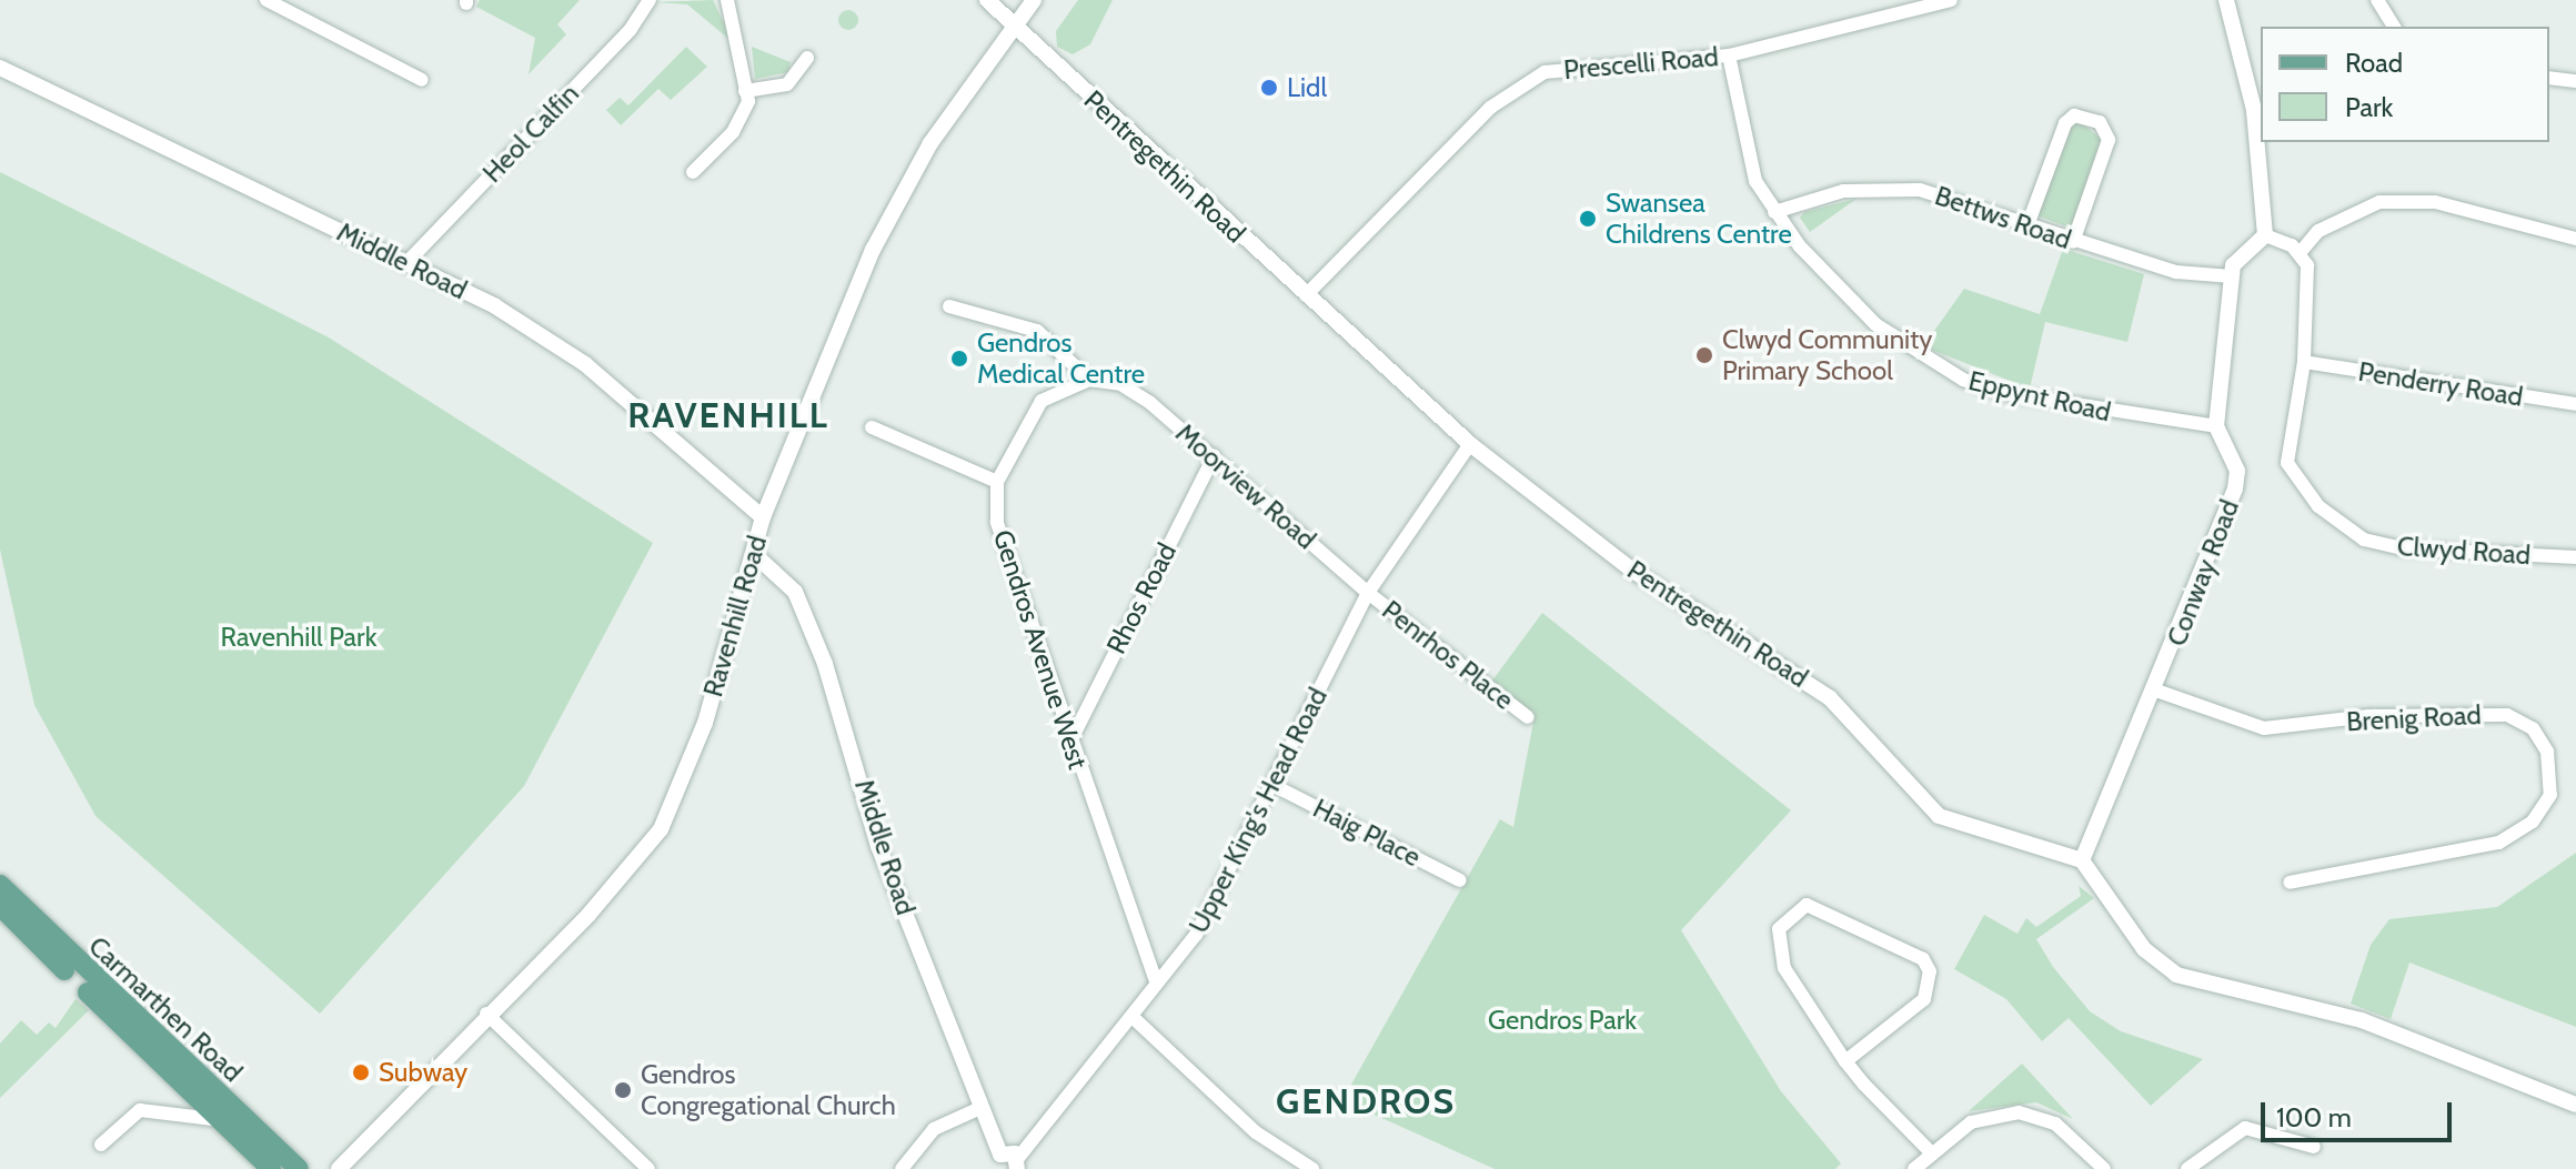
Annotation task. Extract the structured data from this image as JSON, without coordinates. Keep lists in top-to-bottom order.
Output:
{
  "streets": {
    "main road": ["Carmarthen Road"],
    "street": [
      "Prescelli Road",
      "Heol Calfin",
      "Pentregethin Road",
      "Bettws Road",
      "Middle Road",
      "Penderry Road",
      "Eppynt Road",
      "Moorview Road",
      "Clwyd Road",
      "Conway Road",
      "Rhos Road",
      "Ravenhill Road",
      "Gendros Avenue West",
      "Penrhos Place",
      "Brenig Road",
      "Upper King's Head Road",
      "Haig Place"
    ]
  },
  "crossings": [
    ["Prescelli Road", "Pentregethin Road"],
    ["Prescelli Road", "Eppynt Road"],
    ["Heol Calfin", "Middle Road"],
    ["Pentregethin Road", "Conway Road"],
    ["Pentregethin Road", "Ravenhill Road"],
    ["Pentregethin Road", "Upper King's Head Road"],
    ["Bettws Road", "Eppynt Road"],
    ["Middle Road", "Ravenhill Road"],
    ["Penderry Road", "Clwyd Road"],
    ["Eppynt Road", "Conway Road"],
    ["Moorview Road", "Rhos Road"],
    ["Moorview Road", "Penrhos Place"],
    ["Moorview Road", "Upper King's Head Road"],
    ["Conway Road", "Brenig Road"],
    ["Rhos Road", "Gendros Avenue West"],
    ["Gendros Avenue West", "Upper King's Head Road"],
    ["Penrhos Place", "Upper King's Head Road"],
    ["Upper King's Head Road", "Haig Place"]
  ],
  "districts": ["RAVENHILL", "GENDROS"],
  "parks": ["Ravenhill Park", "Gendros Park"],
  "places": [
    "Lidl",
    "Swansea Childrens Centre",
    "Clwyd Community Primary School",
    "Gendros Medical Centre",
    "Subway",
    "Gendros Congregational Church"
  ],
  "legend": ["Road", "Park"],
  "scale_bar": "100 m"
}
